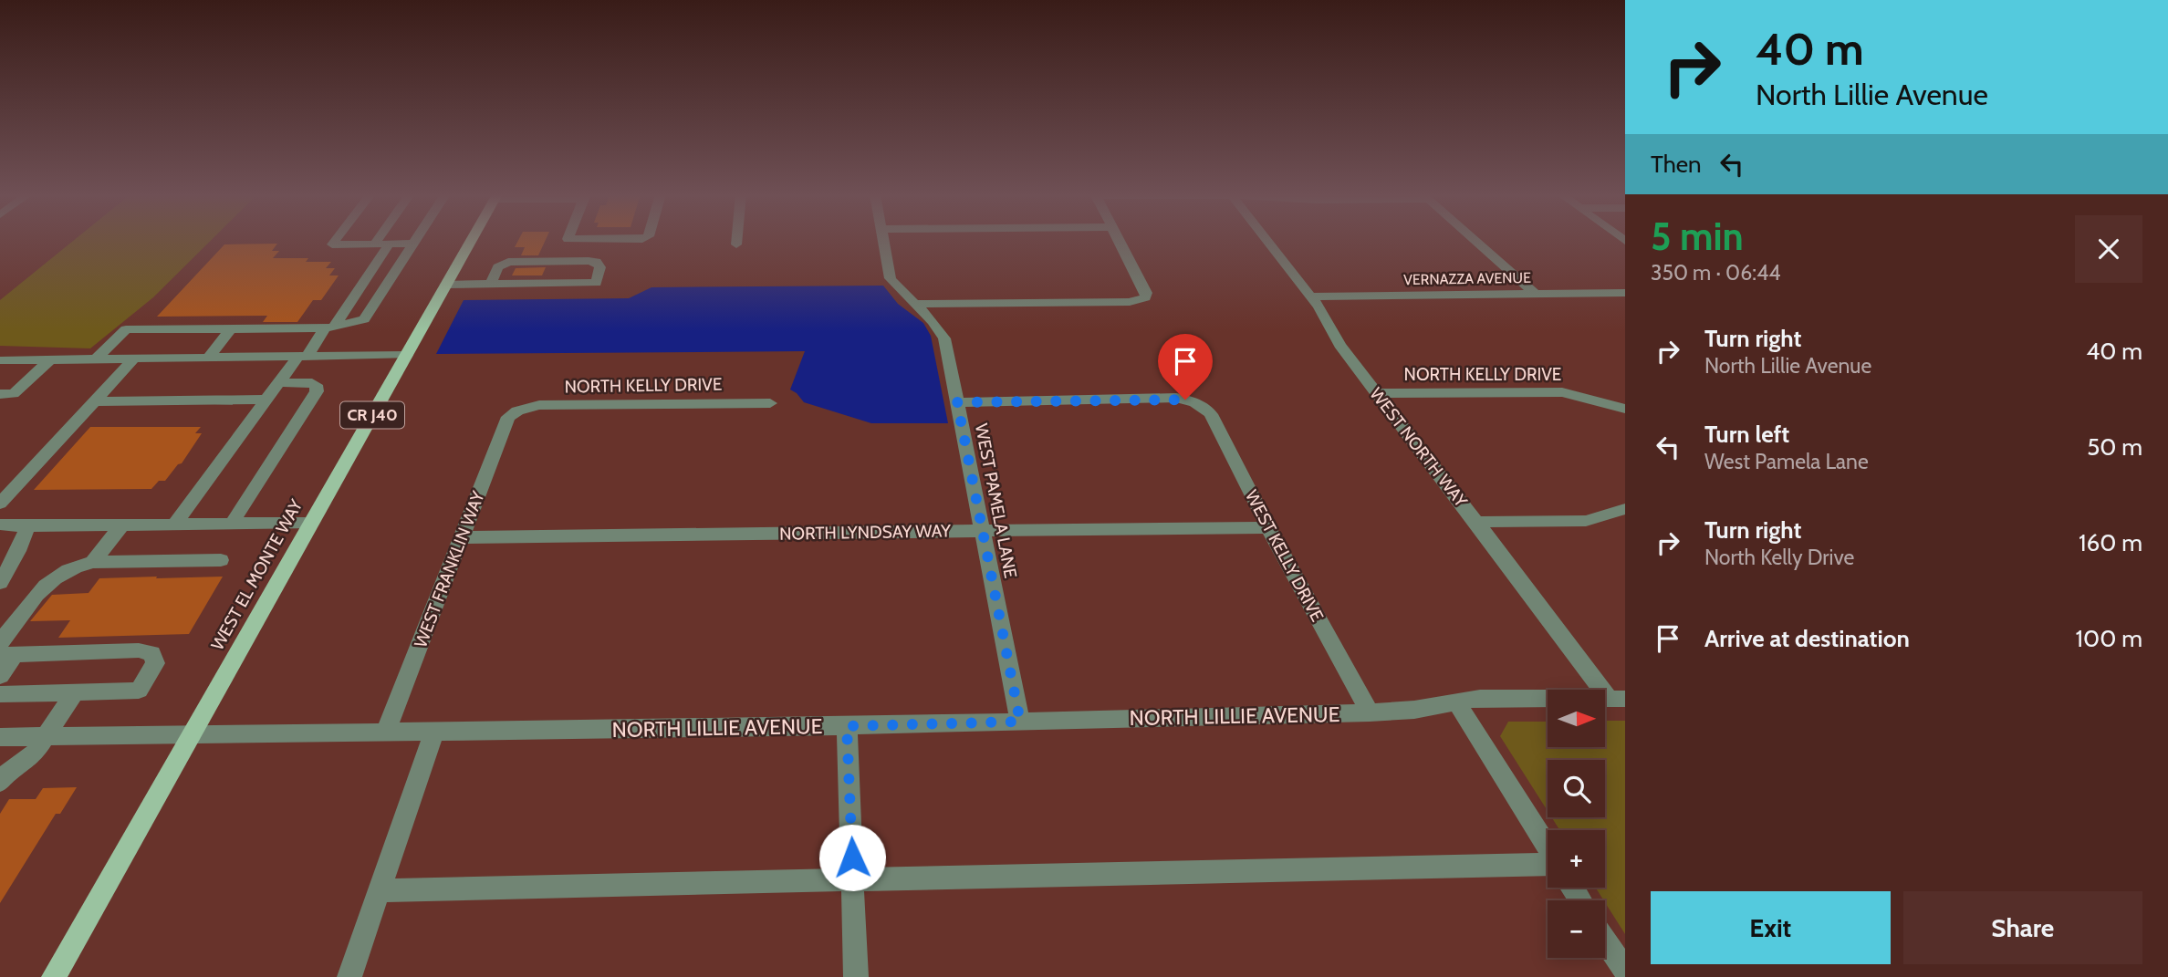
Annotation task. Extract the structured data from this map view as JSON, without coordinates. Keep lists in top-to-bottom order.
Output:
{
  "streets": {
    "main road": ["CR J40", "WEST EL MONTE WAY"],
    "street": [
      "VERNAZZA AVENUE",
      "NORTH KELLY DRIVE",
      "WEST NORTH WAY",
      "WEST PAMELA LANE",
      "NORTH LYNDSAY WAY",
      "WEST KELLY DRIVE",
      "WEST FRANKLIN WAY",
      "NORTH LILLIE AVENUE"
    ]
  },
  "crossings": [
    ["VERNAZZA AVENUE", "WEST NORTH WAY"],
    ["NORTH KELLY DRIVE", "WEST NORTH WAY"],
    ["NORTH KELLY DRIVE", "WEST FRANKLIN WAY"],
    ["WEST NORTH WAY", "NORTH LILLIE AVENUE"],
    ["WEST PAMELA LANE", "NORTH LYNDSAY WAY"],
    ["WEST PAMELA LANE", "WEST KELLY DRIVE"],
    ["WEST PAMELA LANE", "NORTH LILLIE AVENUE"],
    ["NORTH LYNDSAY WAY", "WEST KELLY DRIVE"],
    ["NORTH LYNDSAY WAY", "WEST FRANKLIN WAY"],
    ["WEST KELLY DRIVE", "NORTH LILLIE AVENUE"],
    ["WEST FRANKLIN WAY", "NORTH LILLIE AVENUE"],
    ["WEST EL MONTE WAY", "NORTH LILLIE AVENUE"]
  ],
  "north": "right",
  "page": {
    "turn": ["40 m", "North Lillie Avenue"],
    "then": "Then",
    "heading": ["5 min", "350 m · 06:44"],
    "list": [
      {
        "name": "Turn right",
        "note": "North Lillie Avenue",
        "value": "40 m"
      },
      {
        "name": "Turn left",
        "note": "West Pamela Lane",
        "value": "50 m"
      },
      {
        "name": "Turn right",
        "note": "North Kelly Drive",
        "value": "160 m"
      },
      {
        "name": "Arrive at destination",
        "value": "100 m"
      }
    ],
    "map_buttons": ["+", "−"],
    "buttons": ["Exit", "Share"]
  }
}
